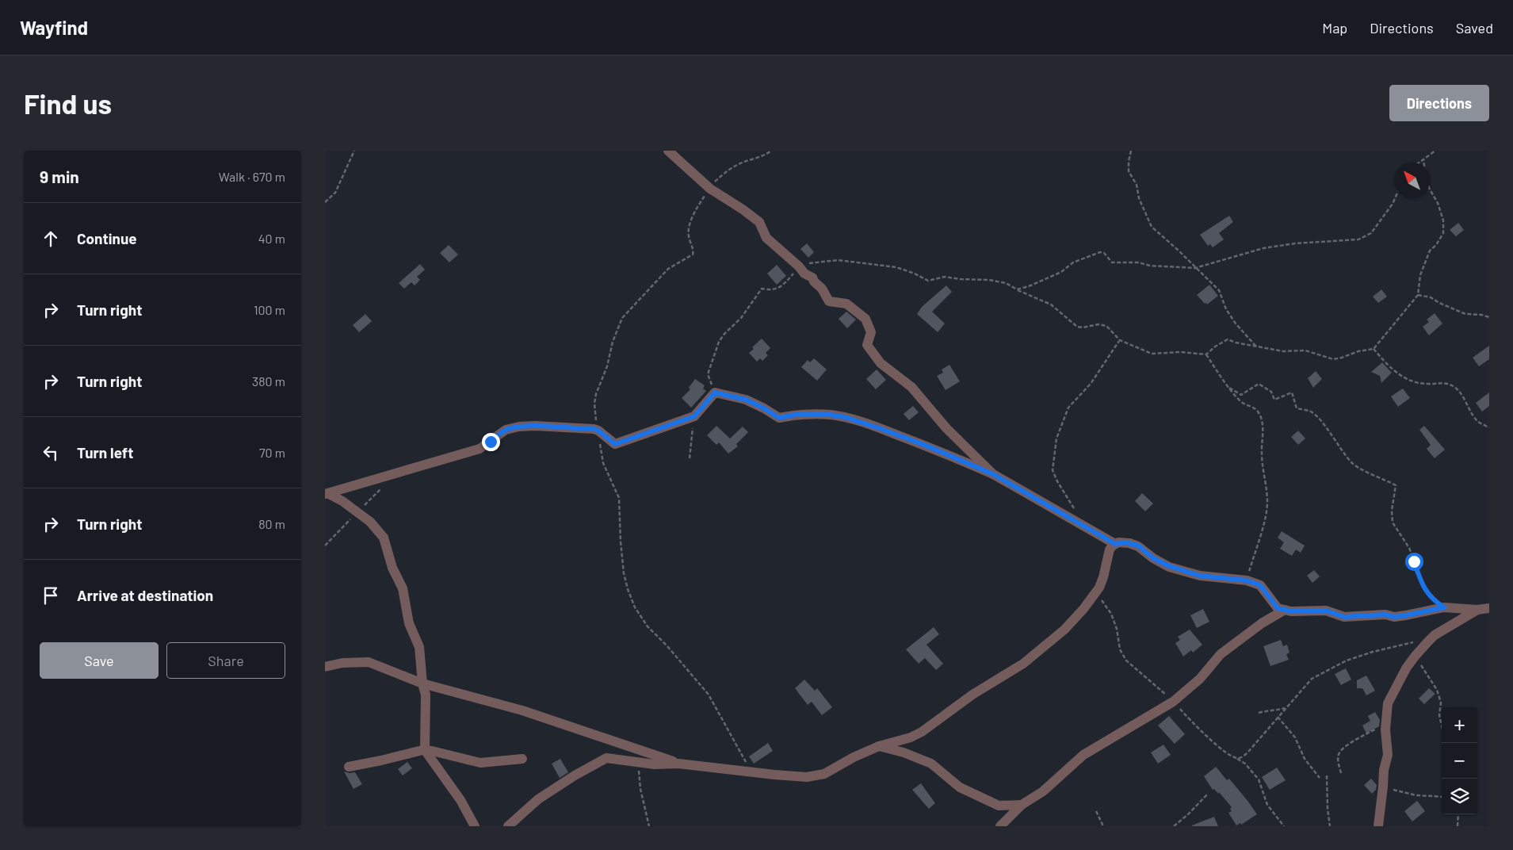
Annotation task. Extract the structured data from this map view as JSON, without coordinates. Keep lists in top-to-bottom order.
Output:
{
  "north": "top left",
  "page": {
    "header": "Wayfind",
    "nav": ["Map", "Directions", "Saved"],
    "buttons": [
      "Directions",
      ["Save", "Share"]
    ],
    "title": "Find us",
    "heading": ["9 min", "Walk · 670 m"],
    "list": [
      ["Continue", "40 m"],
      ["Turn right", "100 m"],
      ["Turn right", "380 m"],
      ["Turn left", "70 m"],
      ["Turn right", "80 m"],
      "Arrive at destination"
    ],
    "map_buttons": ["+", "−"]
  }
}
